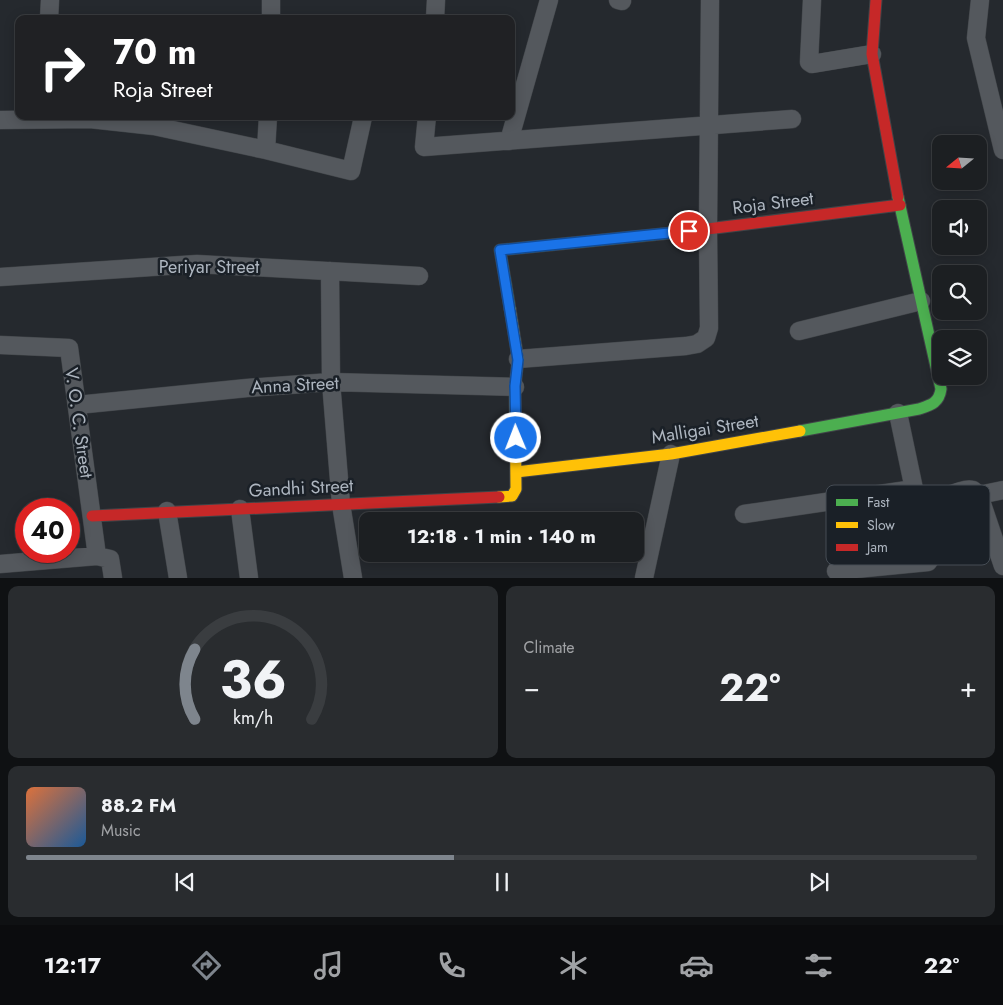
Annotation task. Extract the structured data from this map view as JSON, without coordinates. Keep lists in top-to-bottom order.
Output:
{
  "streets": {
    "street": [
      "Roja Street",
      "Periyar Street",
      "Anna Street",
      "V. O. C. Street",
      "Malligai Street",
      "Gandhi Street"
    ]
  },
  "crossings": [
    ["Anna Street", "V. O. C. Street"],
    ["V. O. C. Street", "Gandhi Street"],
    ["Malligai Street", "Gandhi Street"]
  ],
  "legend": ["Fast", "Slow", "Jam"],
  "north": "left",
  "page": {
    "turn": ["70 m", "Roja Street"],
    "limit": "40",
    "trip": "12:18 · 1 min · 140 m",
    "tile": "Climate",
    "heat": ["−", "22°", "+"],
    "song": ["88.2 FM", "Music"],
    "tabs": ["12:17", "22°"],
    "gauge": ["36", "km/h"]
  }
}
